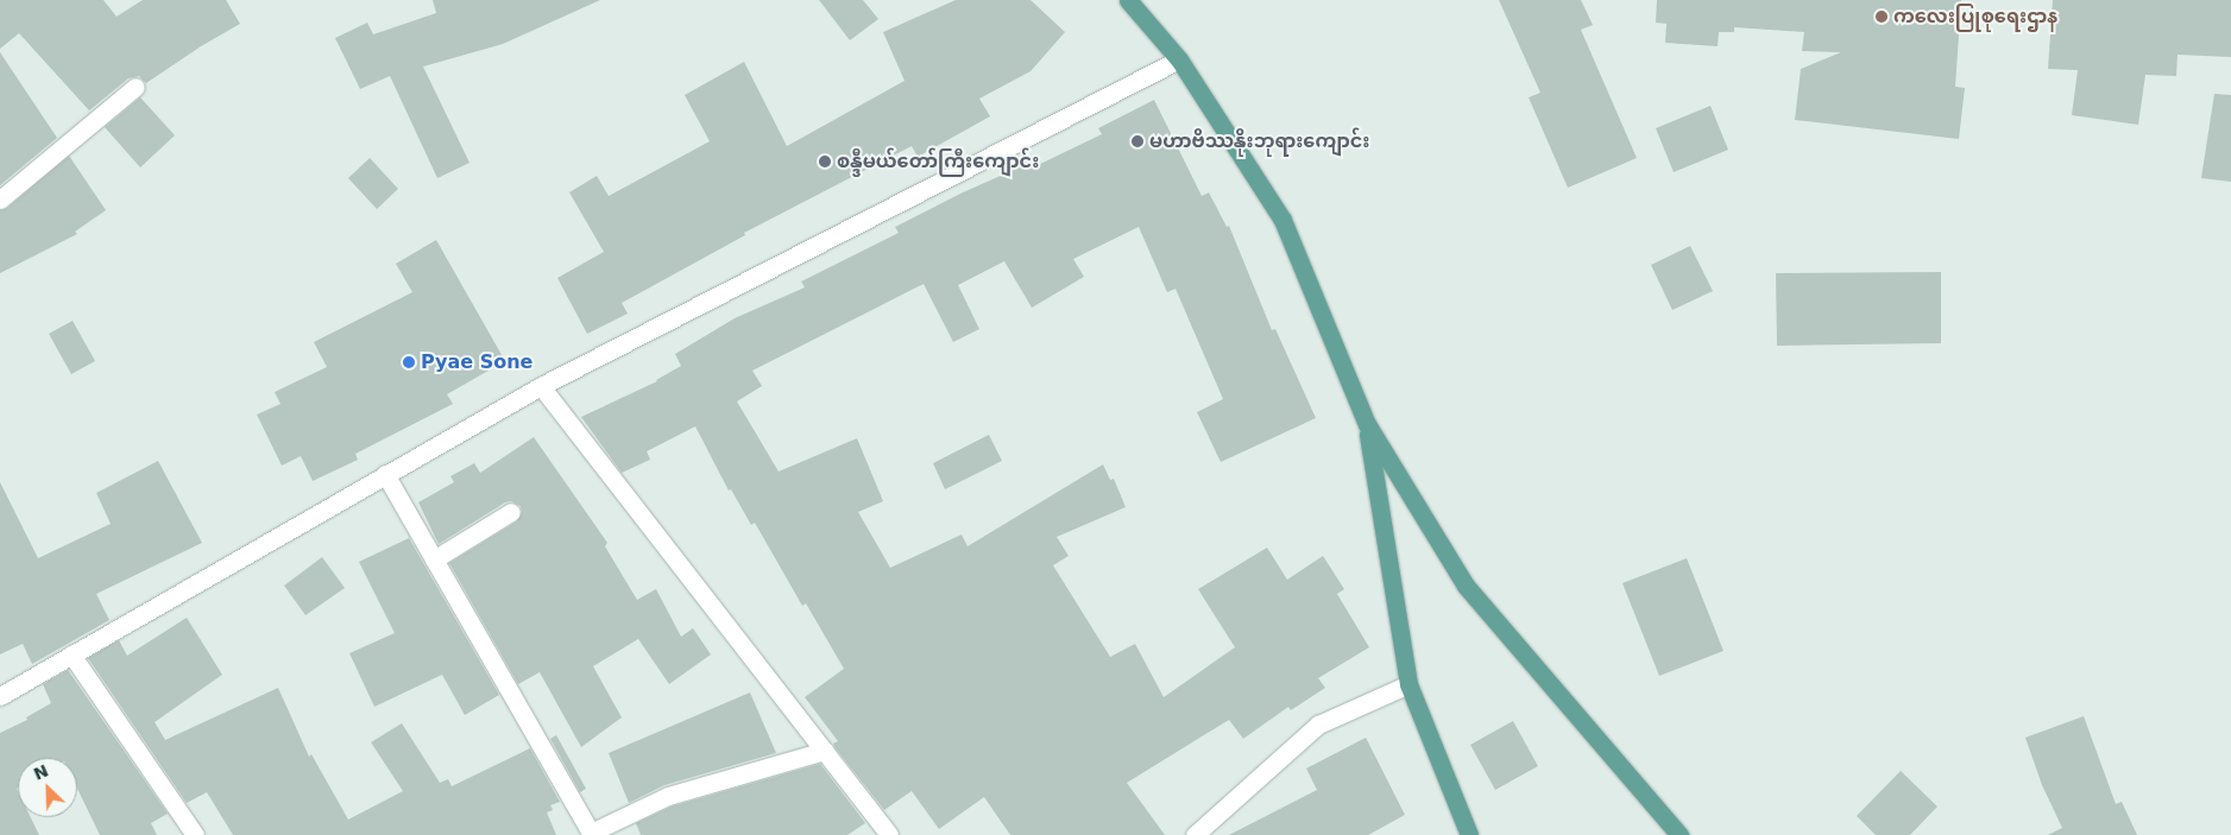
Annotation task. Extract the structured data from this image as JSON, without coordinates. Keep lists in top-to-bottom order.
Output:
{
  "places": [
    "ကလေးပြုစုရေးဌာန",
    "မဟာဗိဿနိုးဘုရားကျောင်း",
    "စန္ဒီမယ်တော်ကြီးကျောင်း",
    "Pyae Sone"
  ],
  "north": "top left"
}
